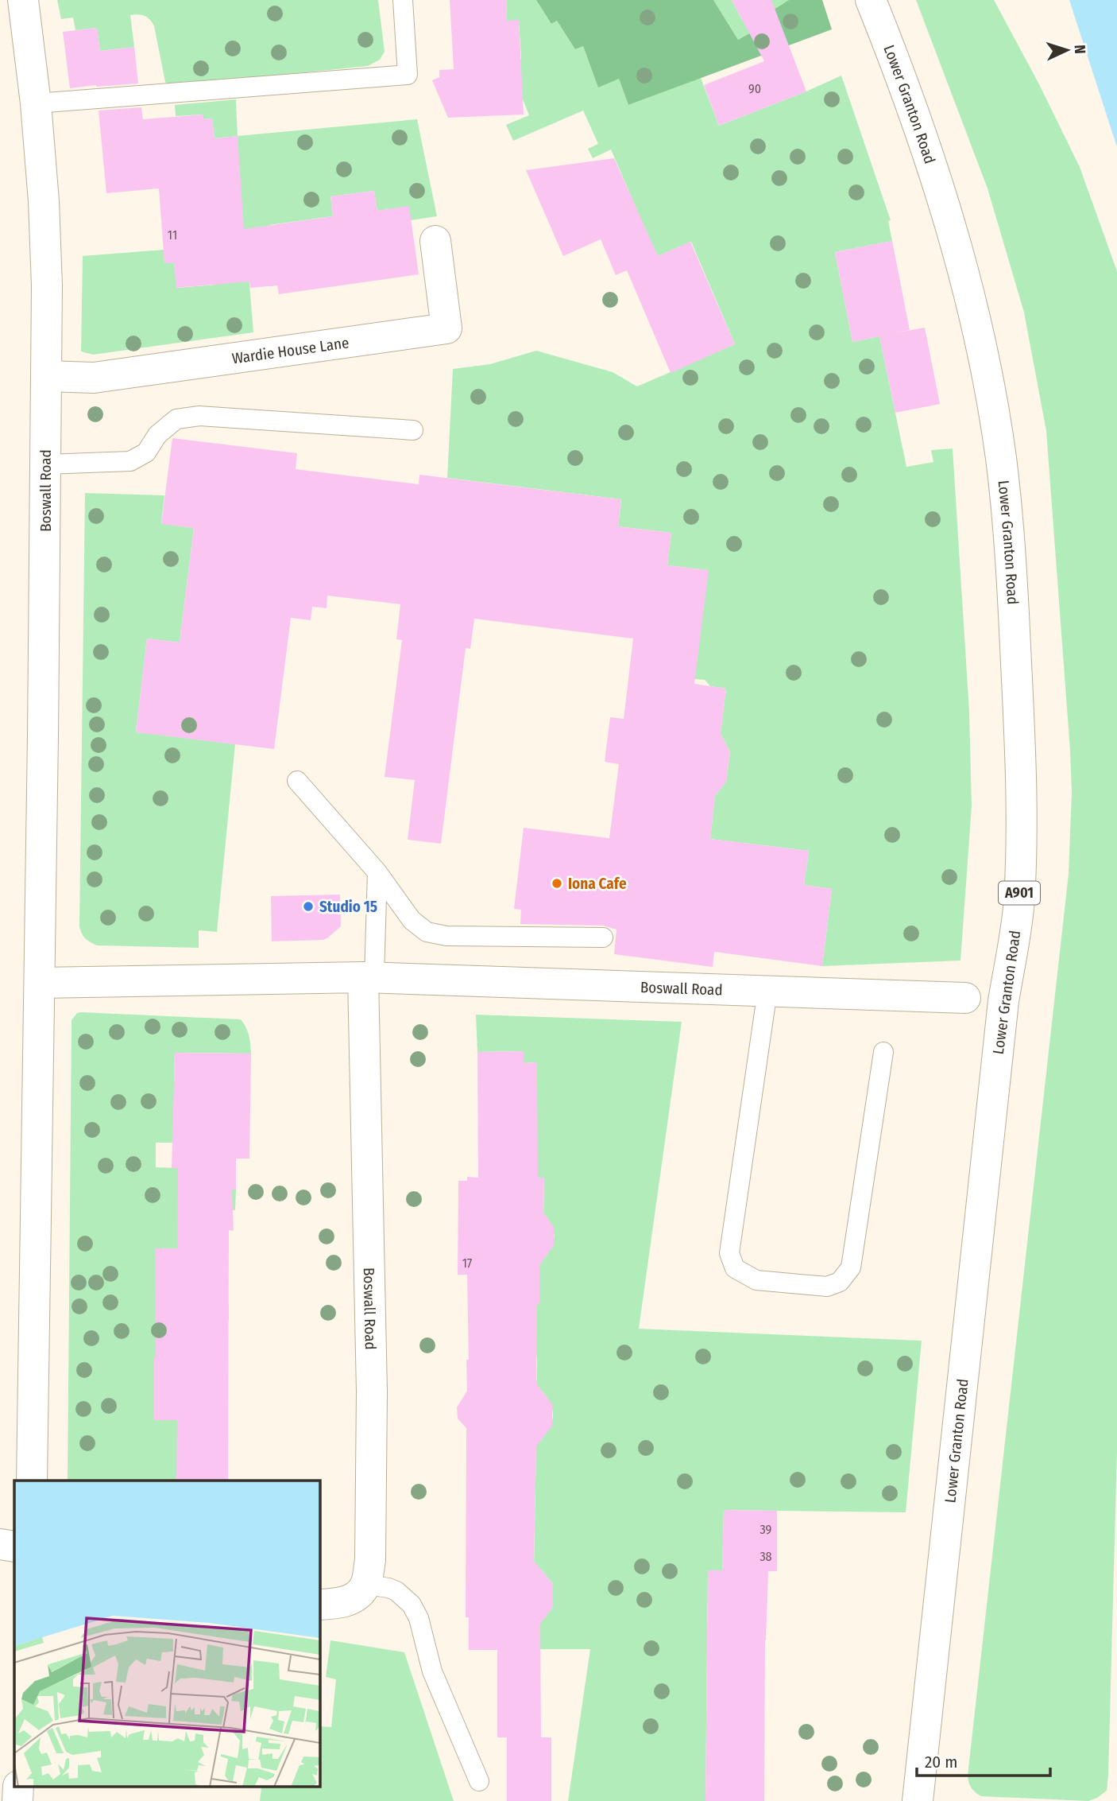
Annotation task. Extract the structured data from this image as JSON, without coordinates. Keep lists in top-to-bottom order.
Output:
{
  "streets": {
    "street": [
      "Lower Granton Road",
      "Wardie House Lane",
      "Boswall Road",
      "A901"
    ]
  },
  "crossings": [
    ["Wardie House Lane", "Boswall Road"]
  ],
  "places": ["Iona Cafe", "Studio 15"],
  "house_numbers": [
    "90",
    "11",
    "17",
    "39",
    "38"
  ],
  "scale_bar": "20 m",
  "north": "right"
}
